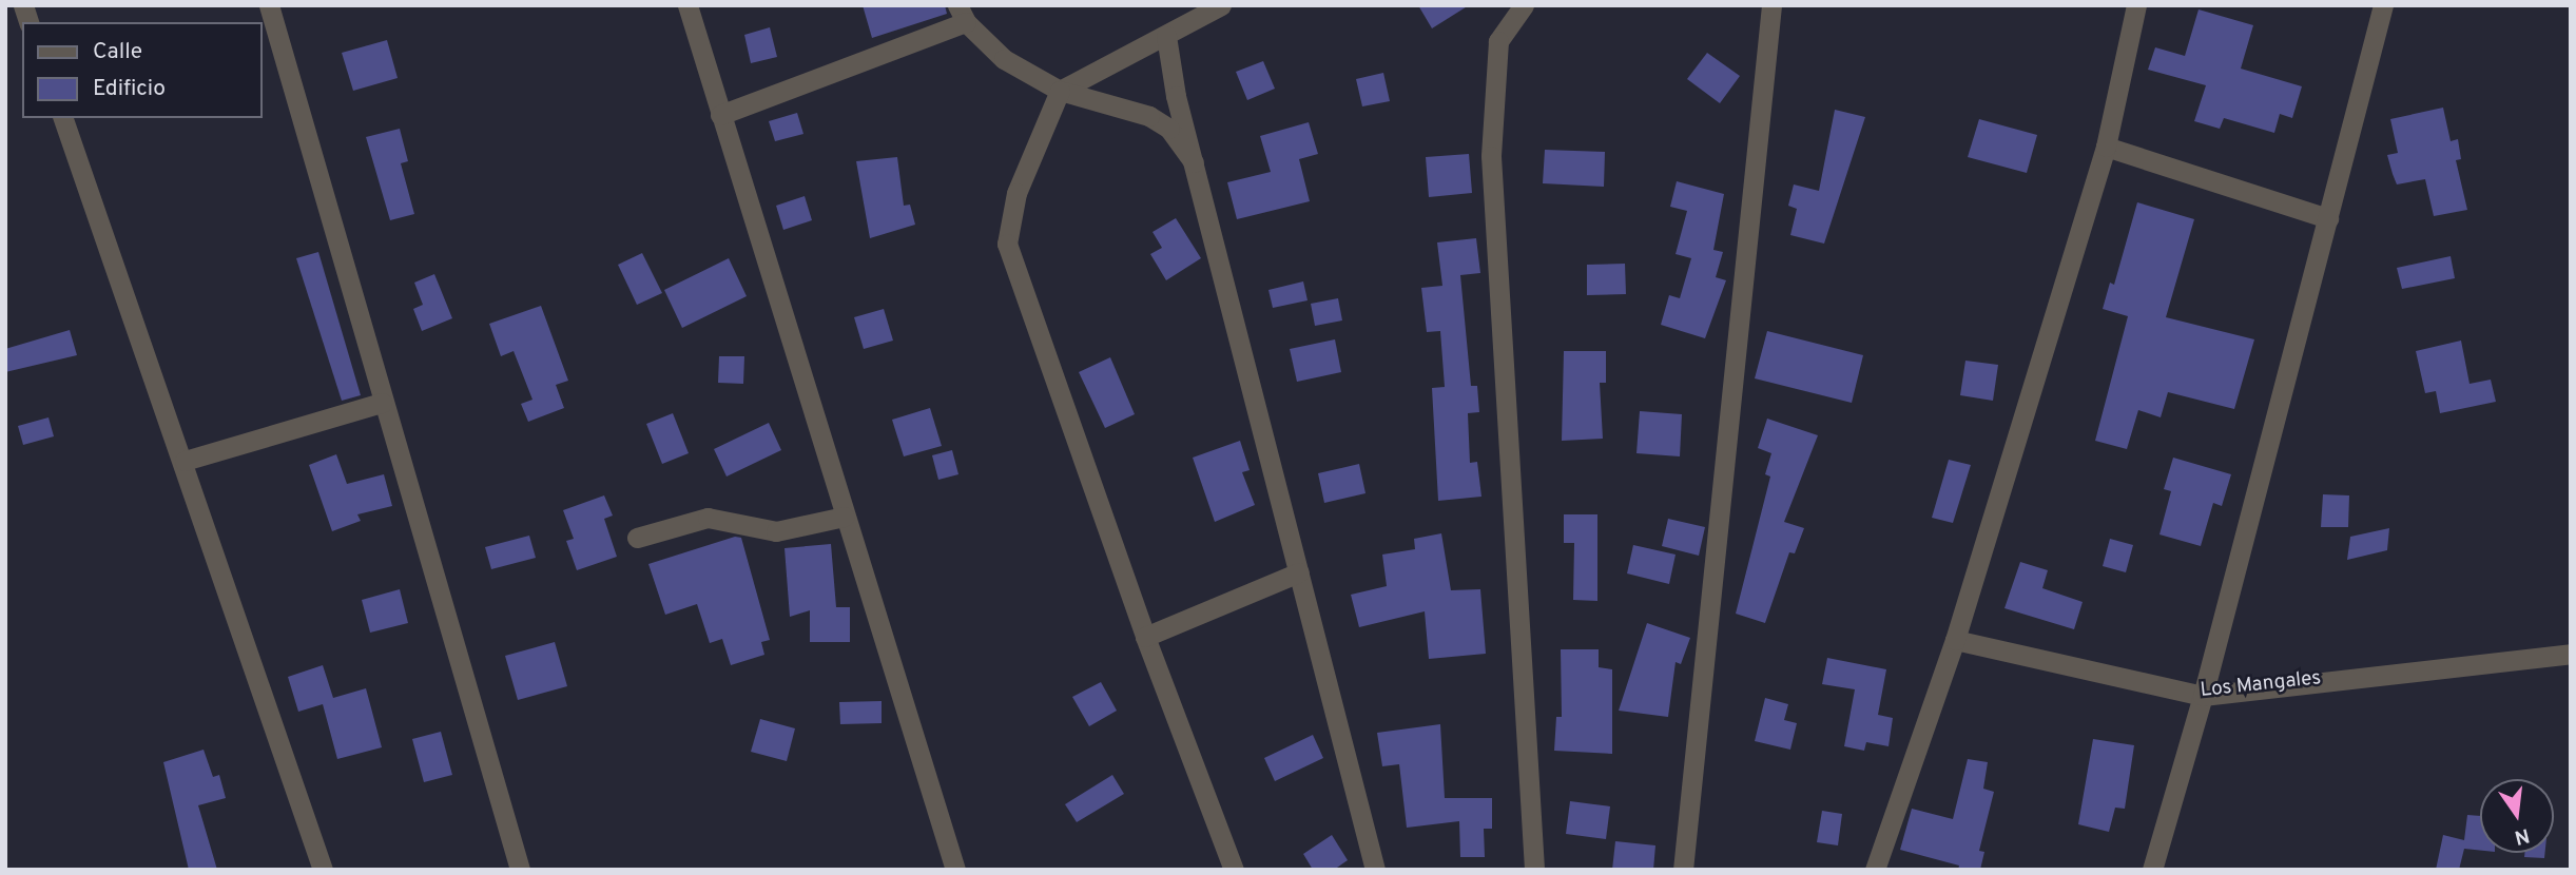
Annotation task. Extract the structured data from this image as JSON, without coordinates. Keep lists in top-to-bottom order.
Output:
{
  "streets": {
    "street": ["Los Mangales"]
  },
  "legend": ["Calle", "Edificio"],
  "north": "bottom"
}
